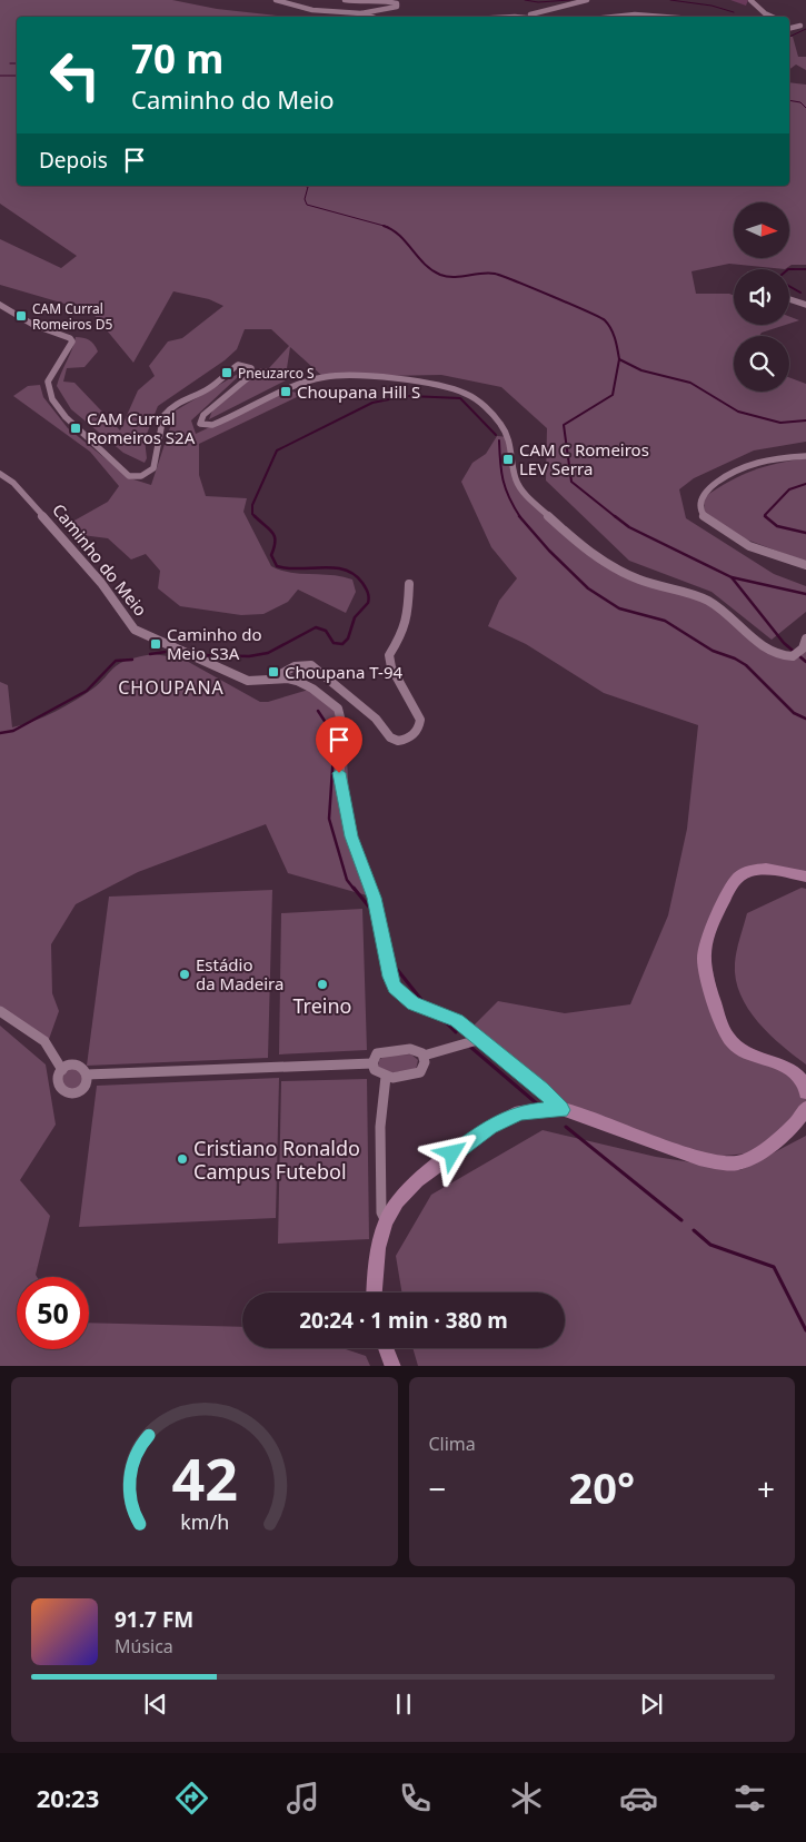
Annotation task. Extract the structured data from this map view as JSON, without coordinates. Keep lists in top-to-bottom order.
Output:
{
  "streets": {
    "street": ["Caminho do Meio"]
  },
  "districts": ["CHOUPANA"],
  "places": {
    "transit": [
      "CAM Curral Romeiros D5",
      "Pneuzarco S",
      "Choupana Hill S",
      "CAM Curral Romeiros S2A",
      "CAM C Romeiros LEV Serra",
      "Caminho do Meio S3A",
      "Choupana T-94"
    ],
    "other": ["Estádio da Madeira", "Treino", "Cristiano Ronaldo Campus Futebol"]
  },
  "north": "right",
  "page": {
    "turn": ["70 m", "Caminho do Meio"],
    "then": "Depois",
    "limit": "50",
    "trip": "20:24 · 1 min · 380 m",
    "tile": "Clima",
    "heat": ["−", "20°", "+"],
    "song": ["91.7 FM", "Música"],
    "tabs": "20:23",
    "gauge": ["42", "km/h"]
  }
}
